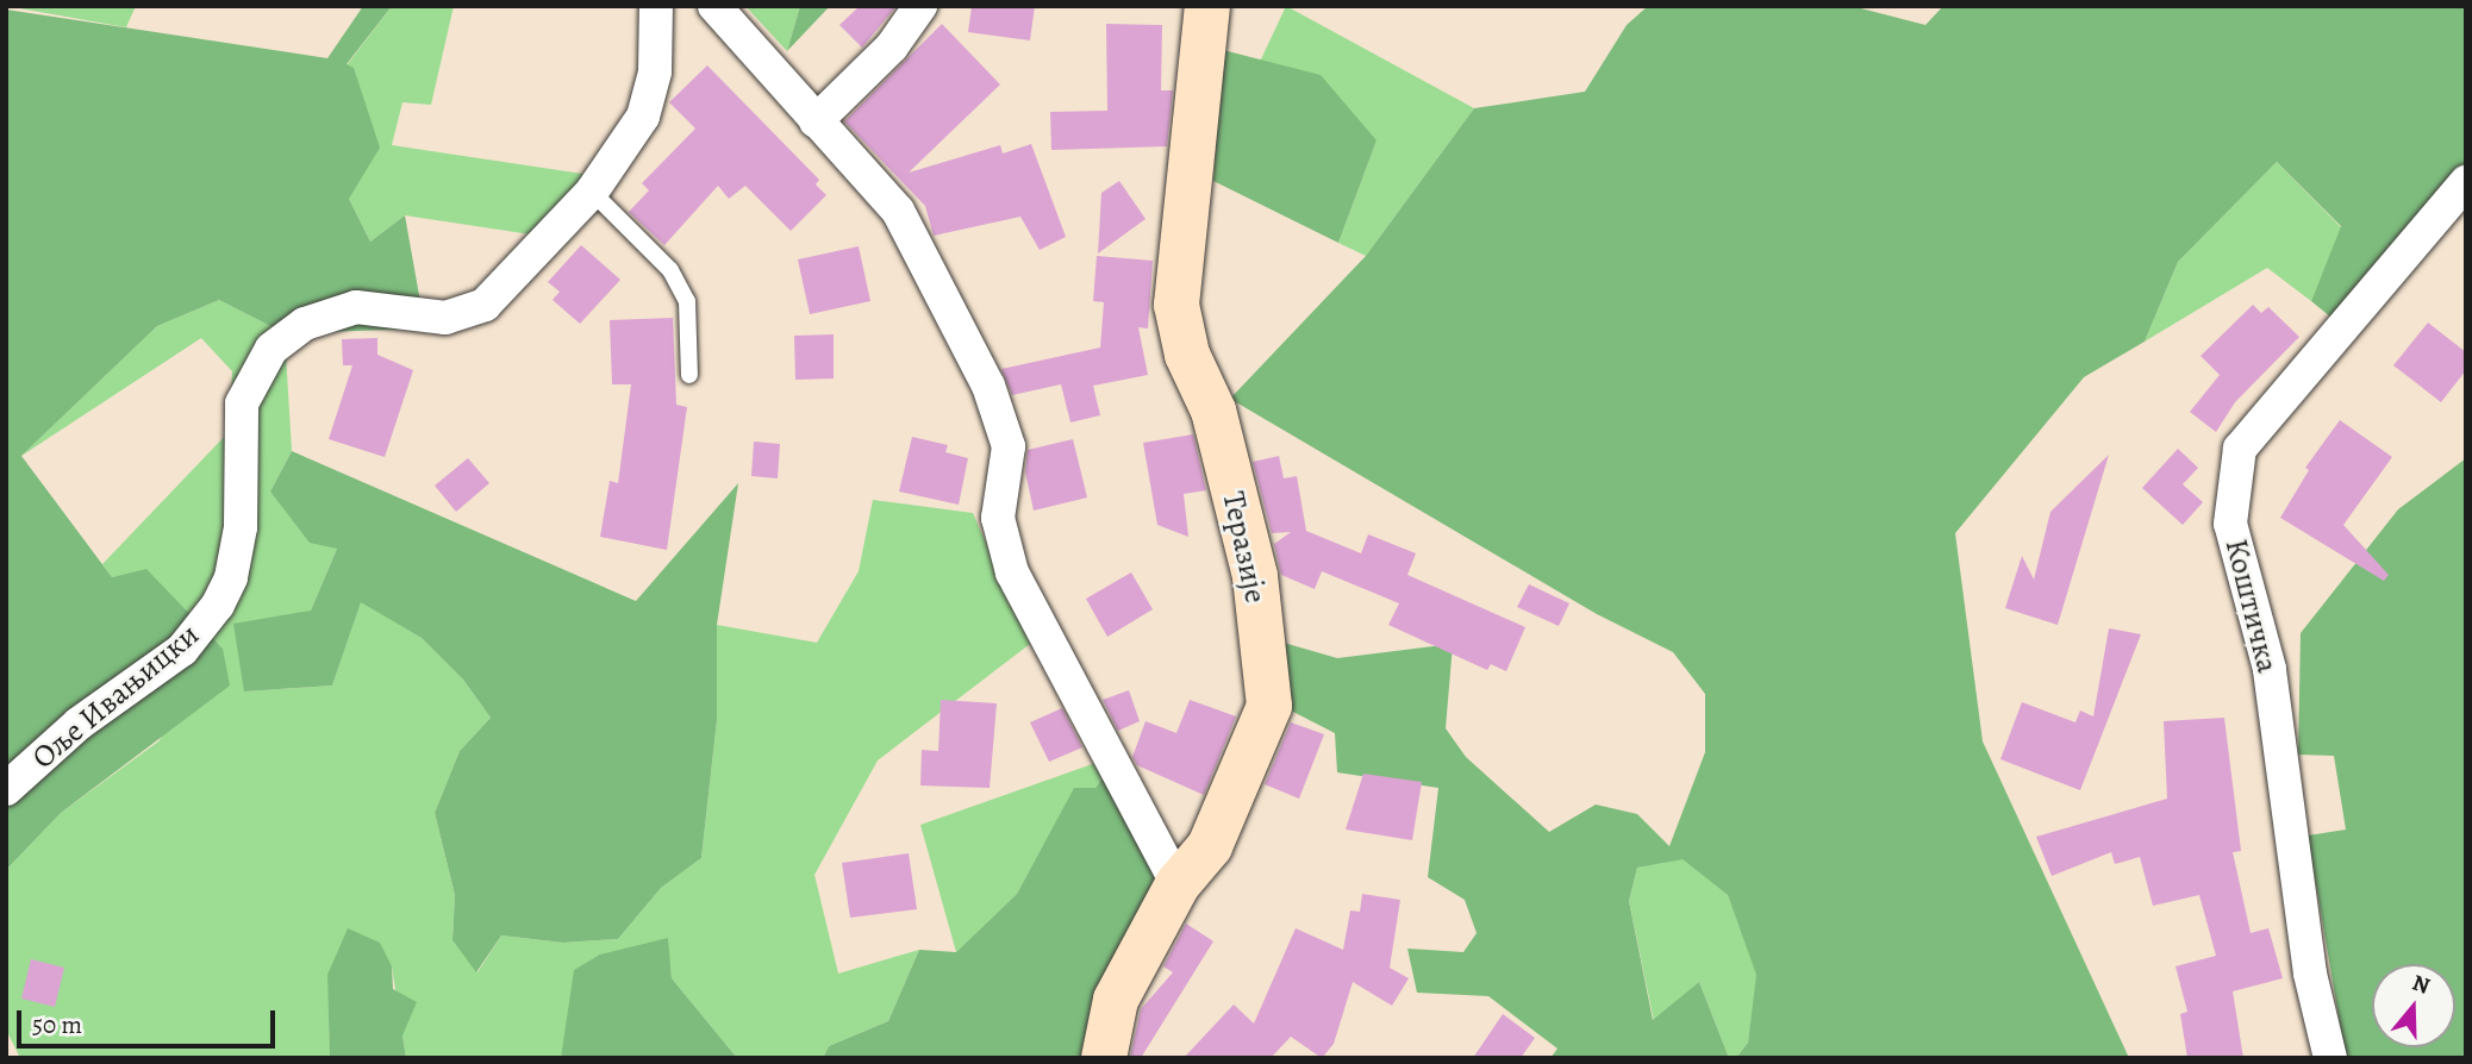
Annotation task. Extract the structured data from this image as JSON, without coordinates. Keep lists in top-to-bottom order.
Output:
{
  "streets": {
    "street": ["Теразије", "Коштичка", "Оље Ивањицки"]
  },
  "scale_bar": "50 m",
  "north": "top"
}
